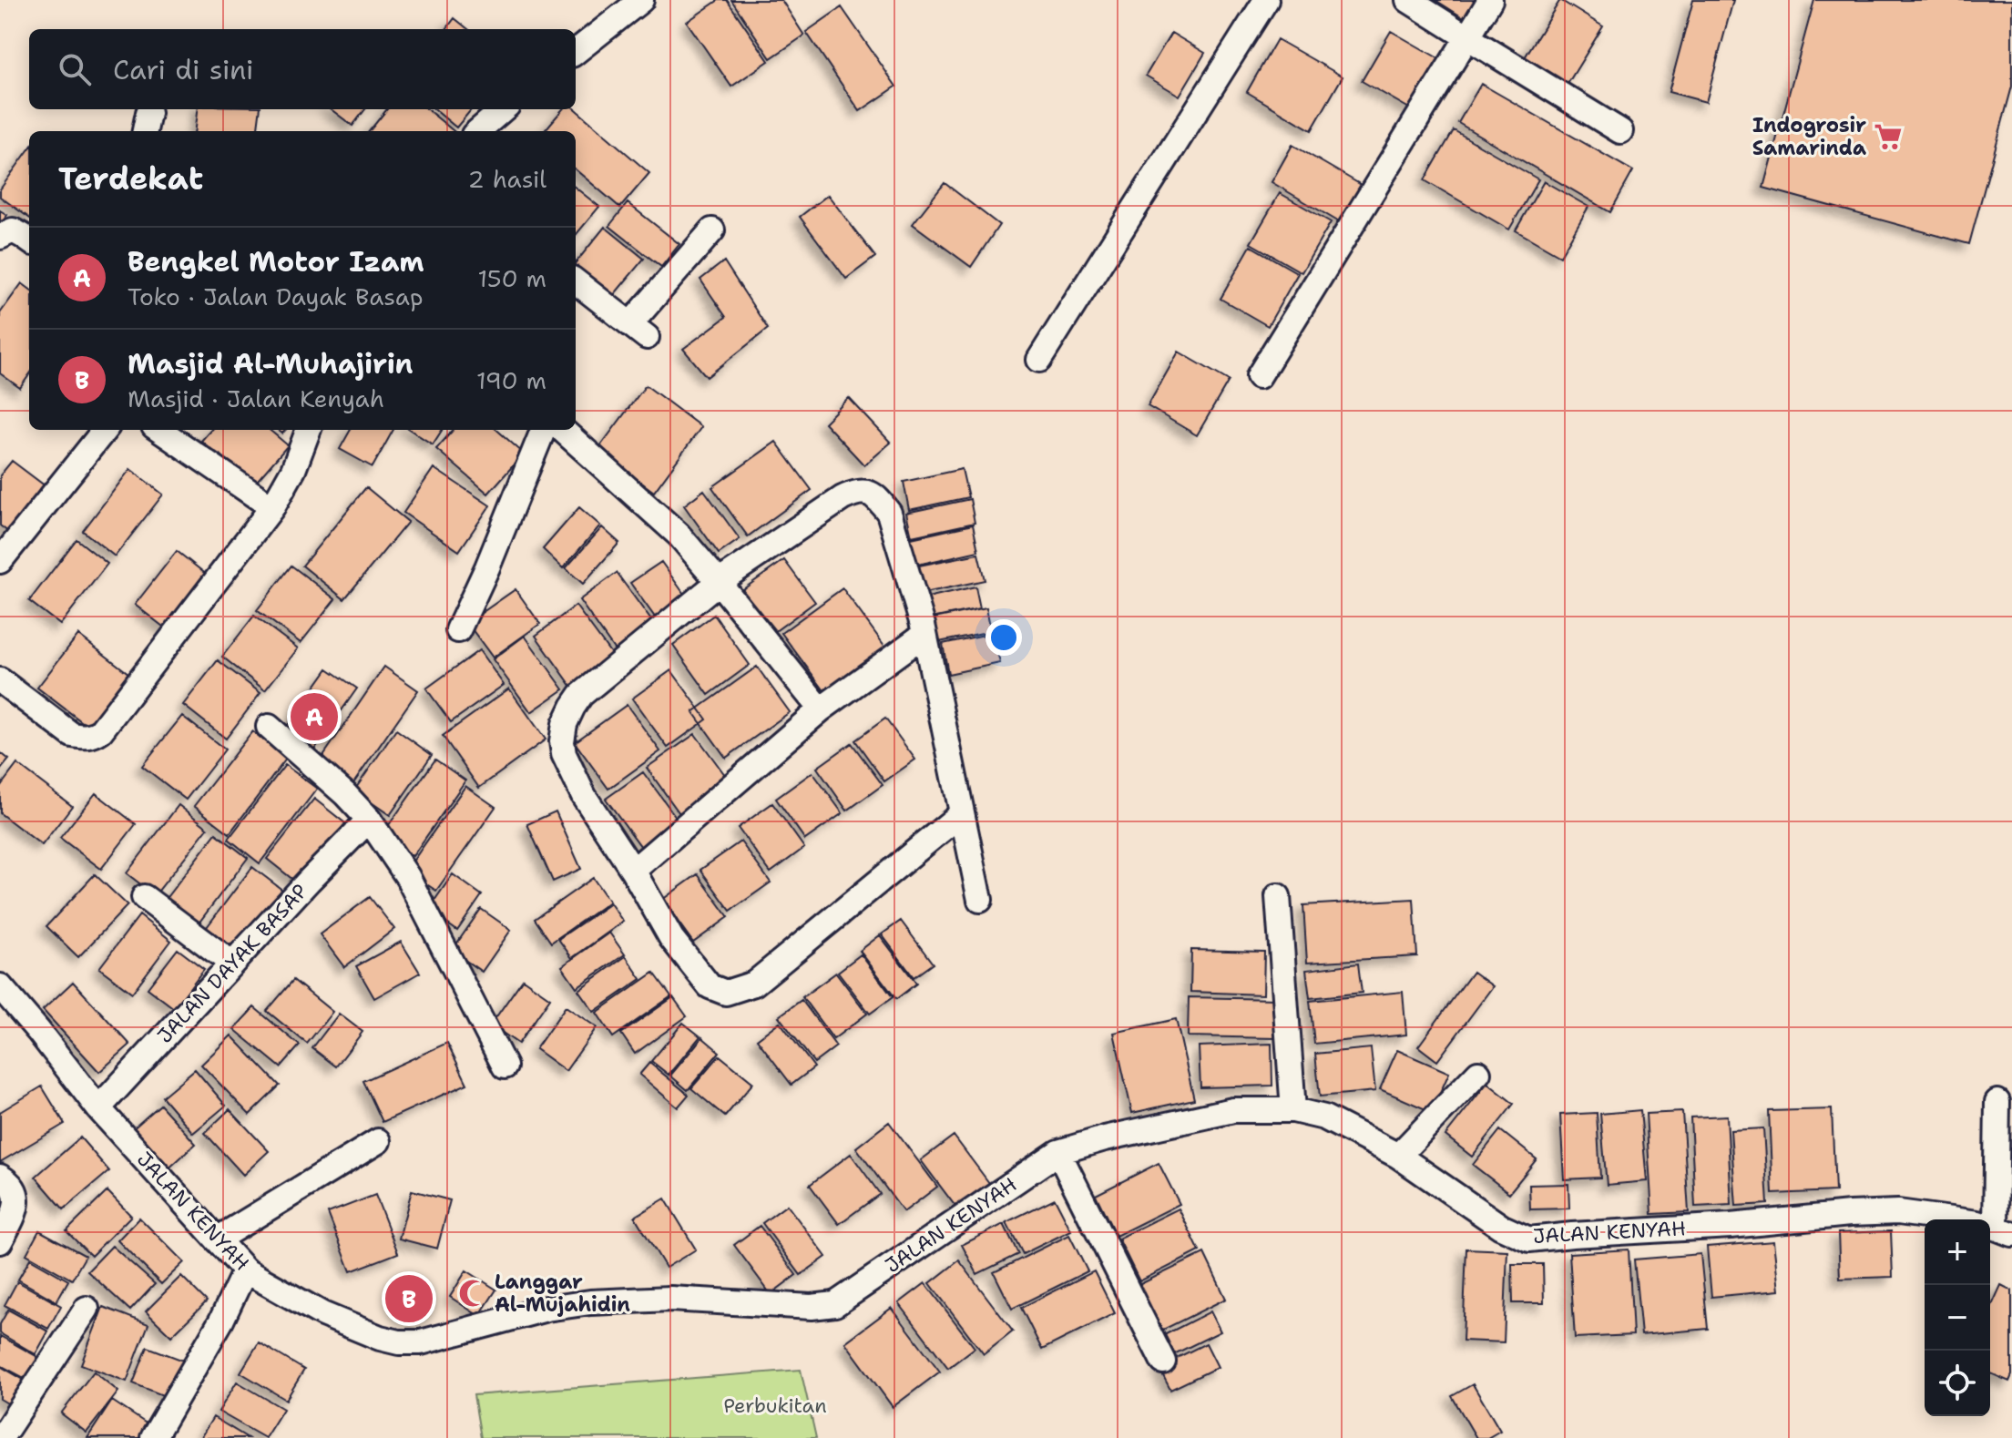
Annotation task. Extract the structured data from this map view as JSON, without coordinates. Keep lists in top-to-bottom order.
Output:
{
  "streets": {
    "street": ["JALAN DAYAK BASAP", "JALAN KENYAH"]
  },
  "crossings": [
    ["JALAN DAYAK BASAP", "JALAN KENYAH"]
  ],
  "parks": ["Perbukitan"],
  "places": {
    "supermarket": ["Indogrosir Samarinda"],
    "mosque": ["Langgar Al-Mujahidin"]
  },
  "page": {
    "search": "Cari di sini",
    "heading": ["Terdekat", "2 hasil"],
    "list": [
      {
        "mark": "A",
        "name": "Bengkel Motor Izam",
        "note": "Toko · Jalan Dayak Basap",
        "value": "150 m"
      },
      {
        "mark": "B",
        "name": "Masjid Al-Muhajirin",
        "note": "Masjid · Jalan Kenyah",
        "value": "190 m"
      }
    ],
    "pins": ["A", "B"],
    "map_buttons": ["+", "−"]
  }
}
